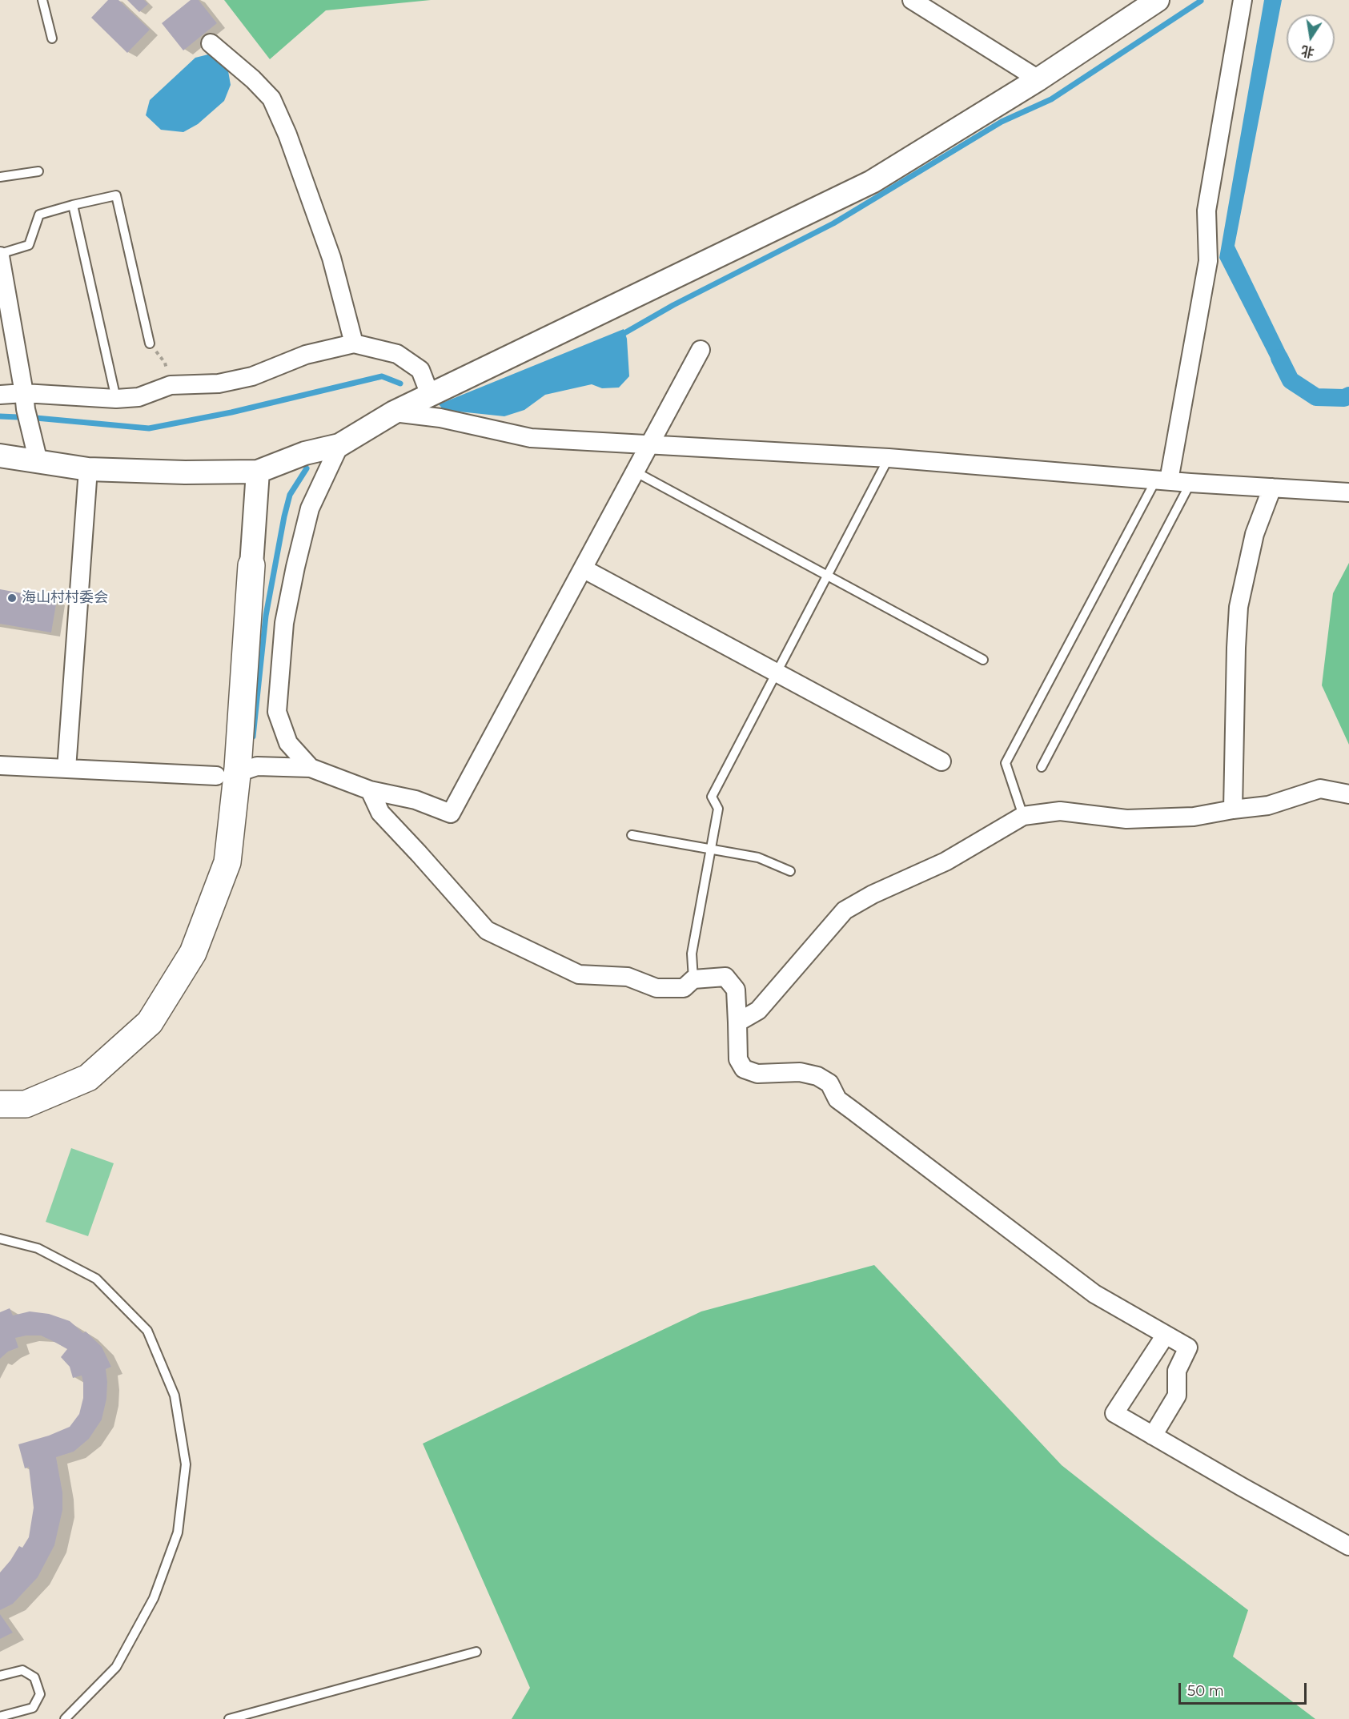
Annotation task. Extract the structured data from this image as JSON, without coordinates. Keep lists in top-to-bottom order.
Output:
{
  "places": ["海山村村委会"],
  "scale_bar": "50 m",
  "north": "bottom"
}
